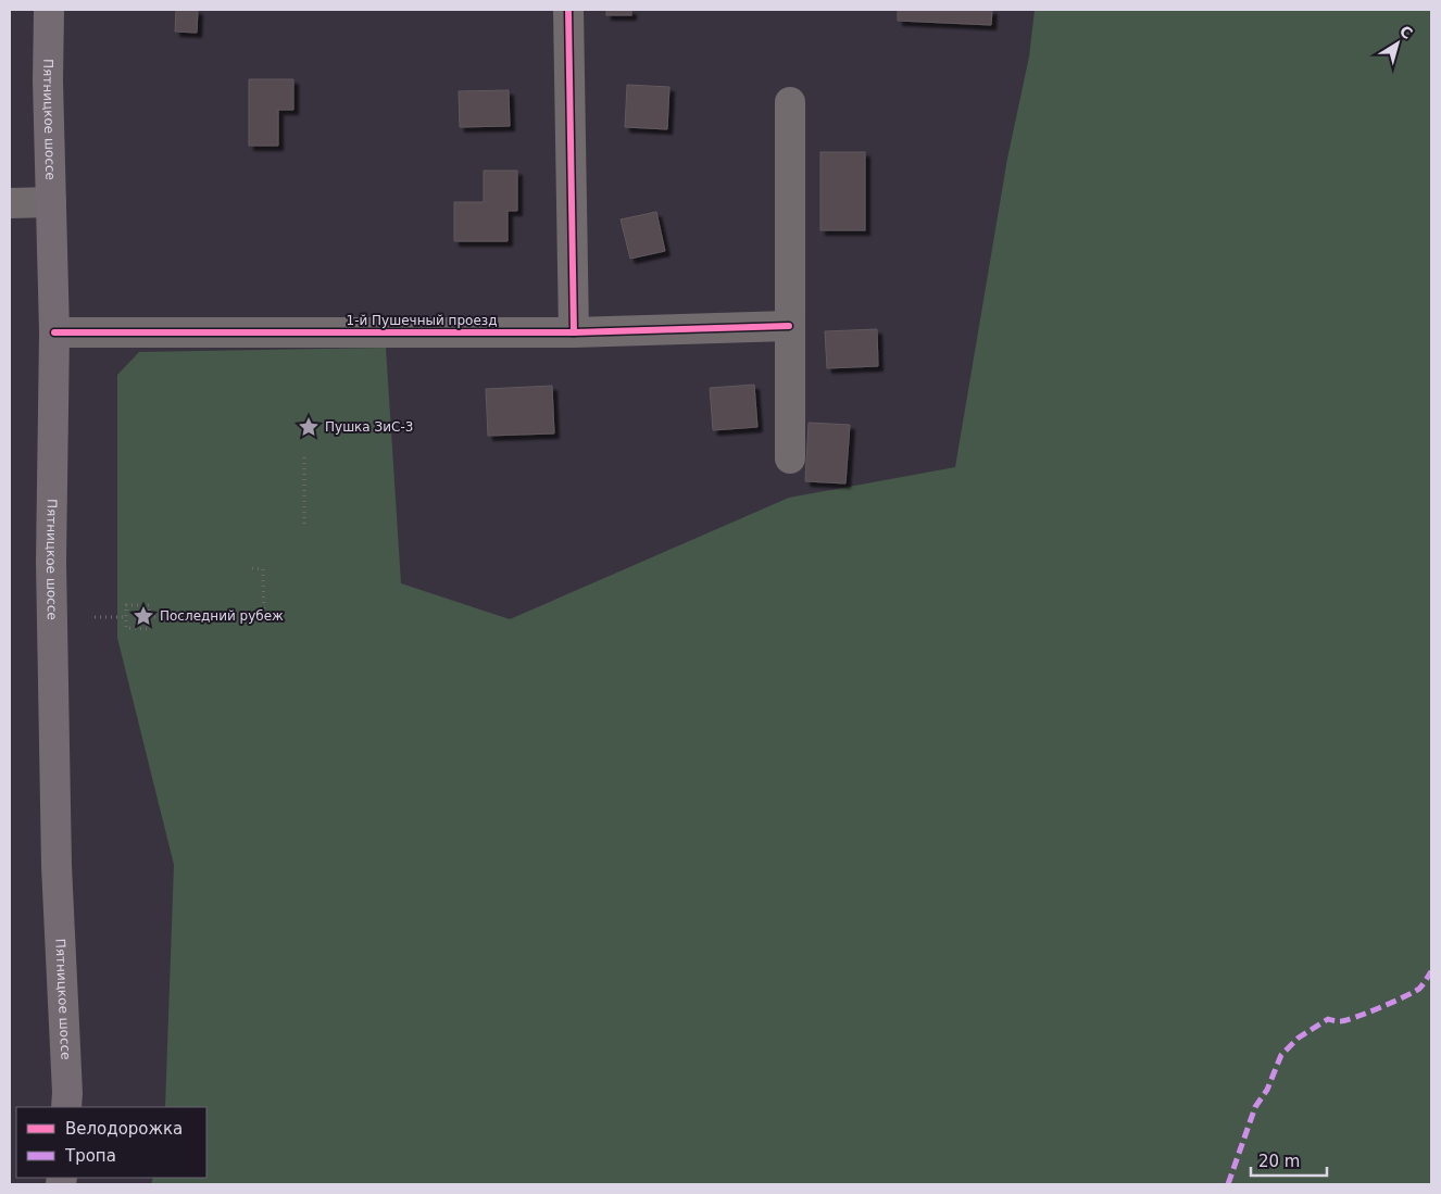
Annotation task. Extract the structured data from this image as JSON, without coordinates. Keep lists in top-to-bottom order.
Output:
{
  "streets": {
    "main road": ["Пятницкое шоссе"],
    "street": ["1-й Пушечный проезд"]
  },
  "crossings": [
    ["Пятницкое шоссе", "1-й Пушечный проезд"]
  ],
  "places": {
    "place": ["Пушка ЗиС-3", "Последний рубеж"]
  },
  "legend": ["Велодорожка", "Тропа"],
  "scale_bar": "20 m",
  "north": "top right"
}
